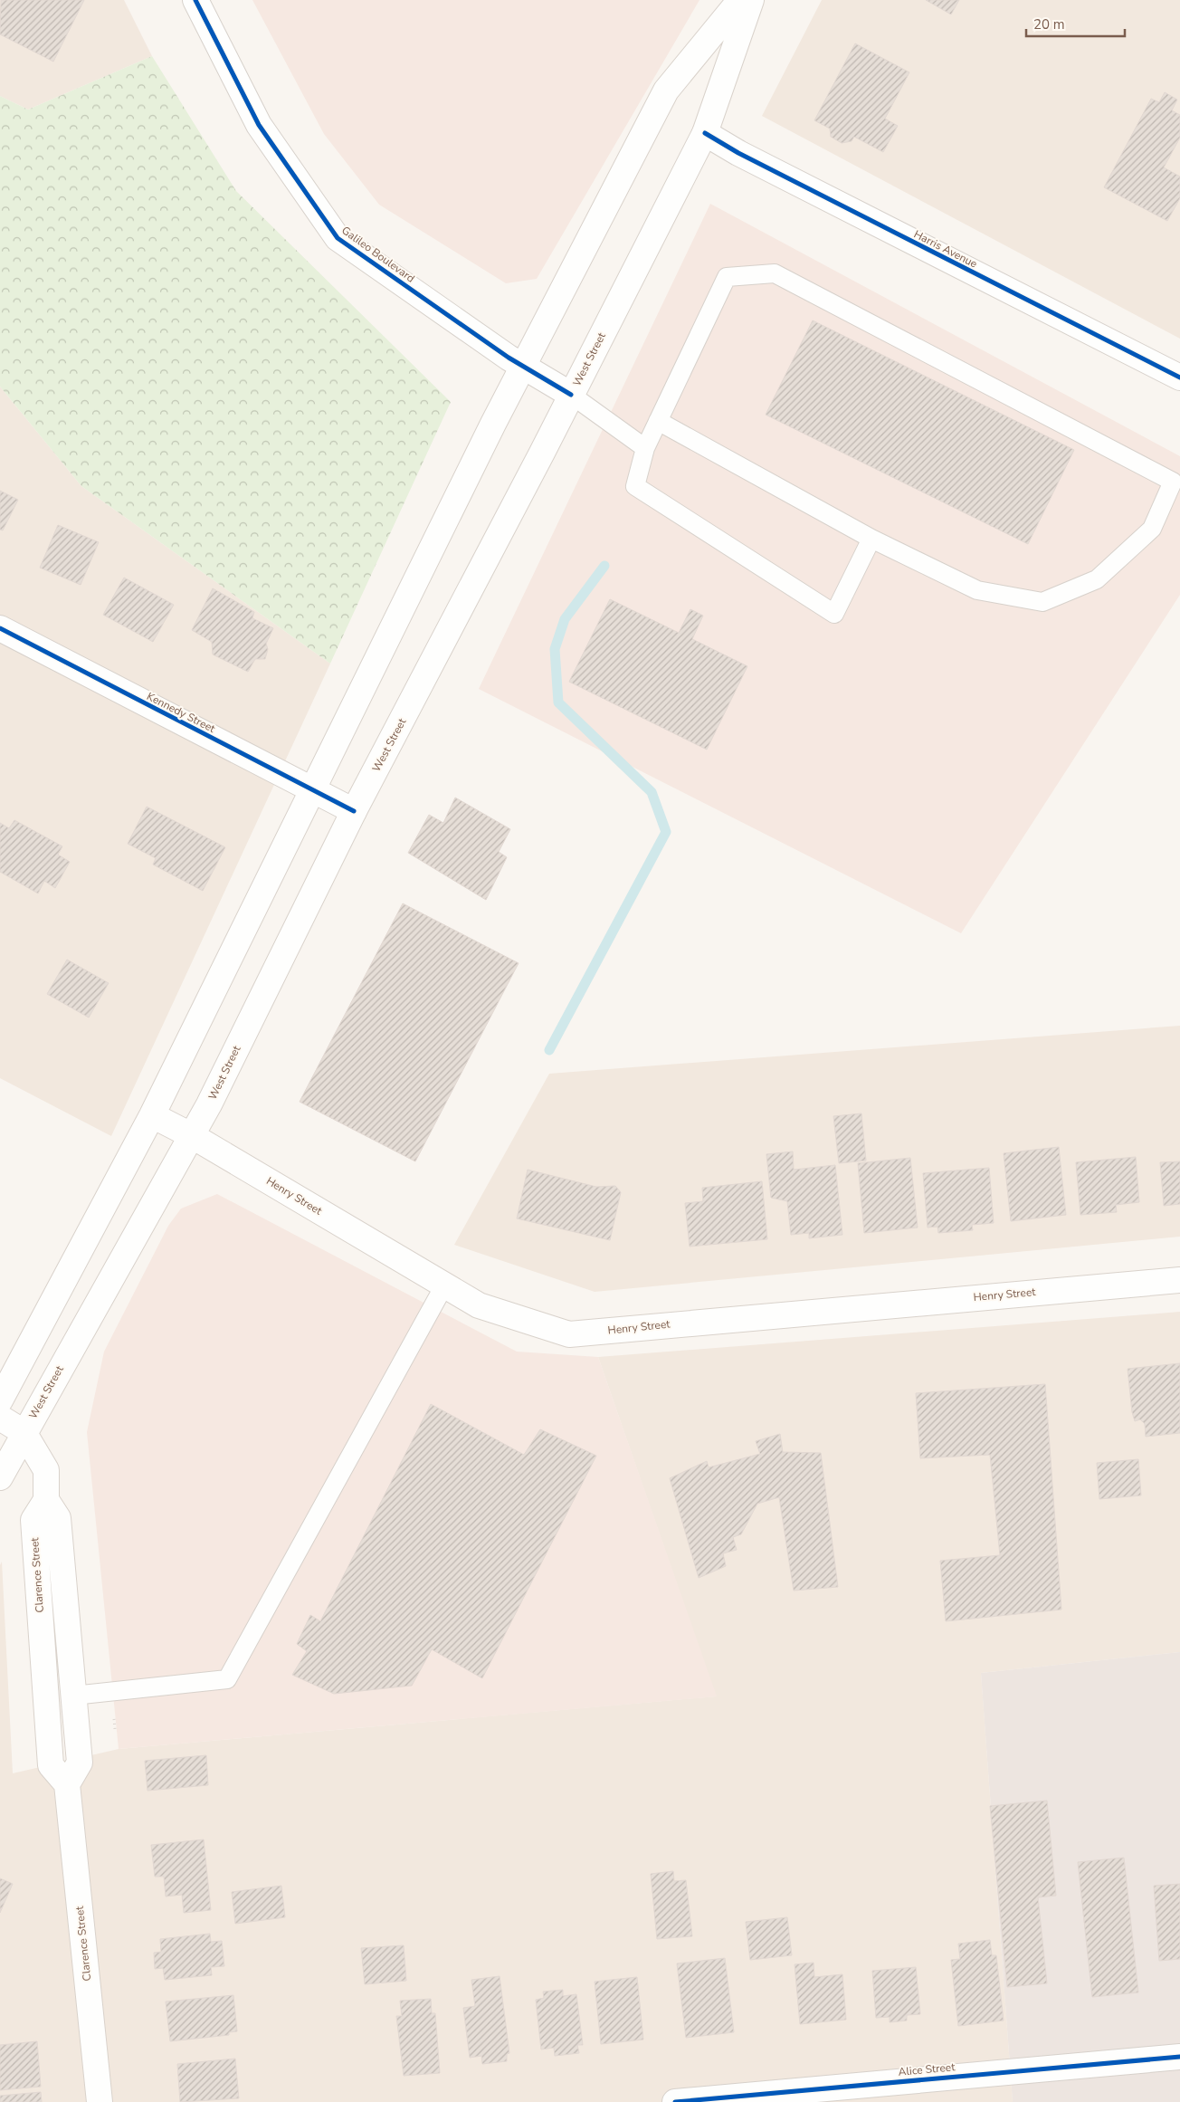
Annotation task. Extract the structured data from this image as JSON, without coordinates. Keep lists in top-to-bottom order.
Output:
{
  "streets": {
    "main road": [
      "Harris Avenue",
      "Galileo Boulevard",
      "West Street",
      "Kennedy Street",
      "Henry Street",
      "Clarence Street",
      "Alice Street"
    ]
  },
  "crossings": [
    ["Harris Avenue", "West Street"],
    ["Galileo Boulevard", "West Street"],
    ["West Street", "Kennedy Street"],
    ["West Street", "Henry Street"]
  ],
  "scale_bar": "20 m"
}
